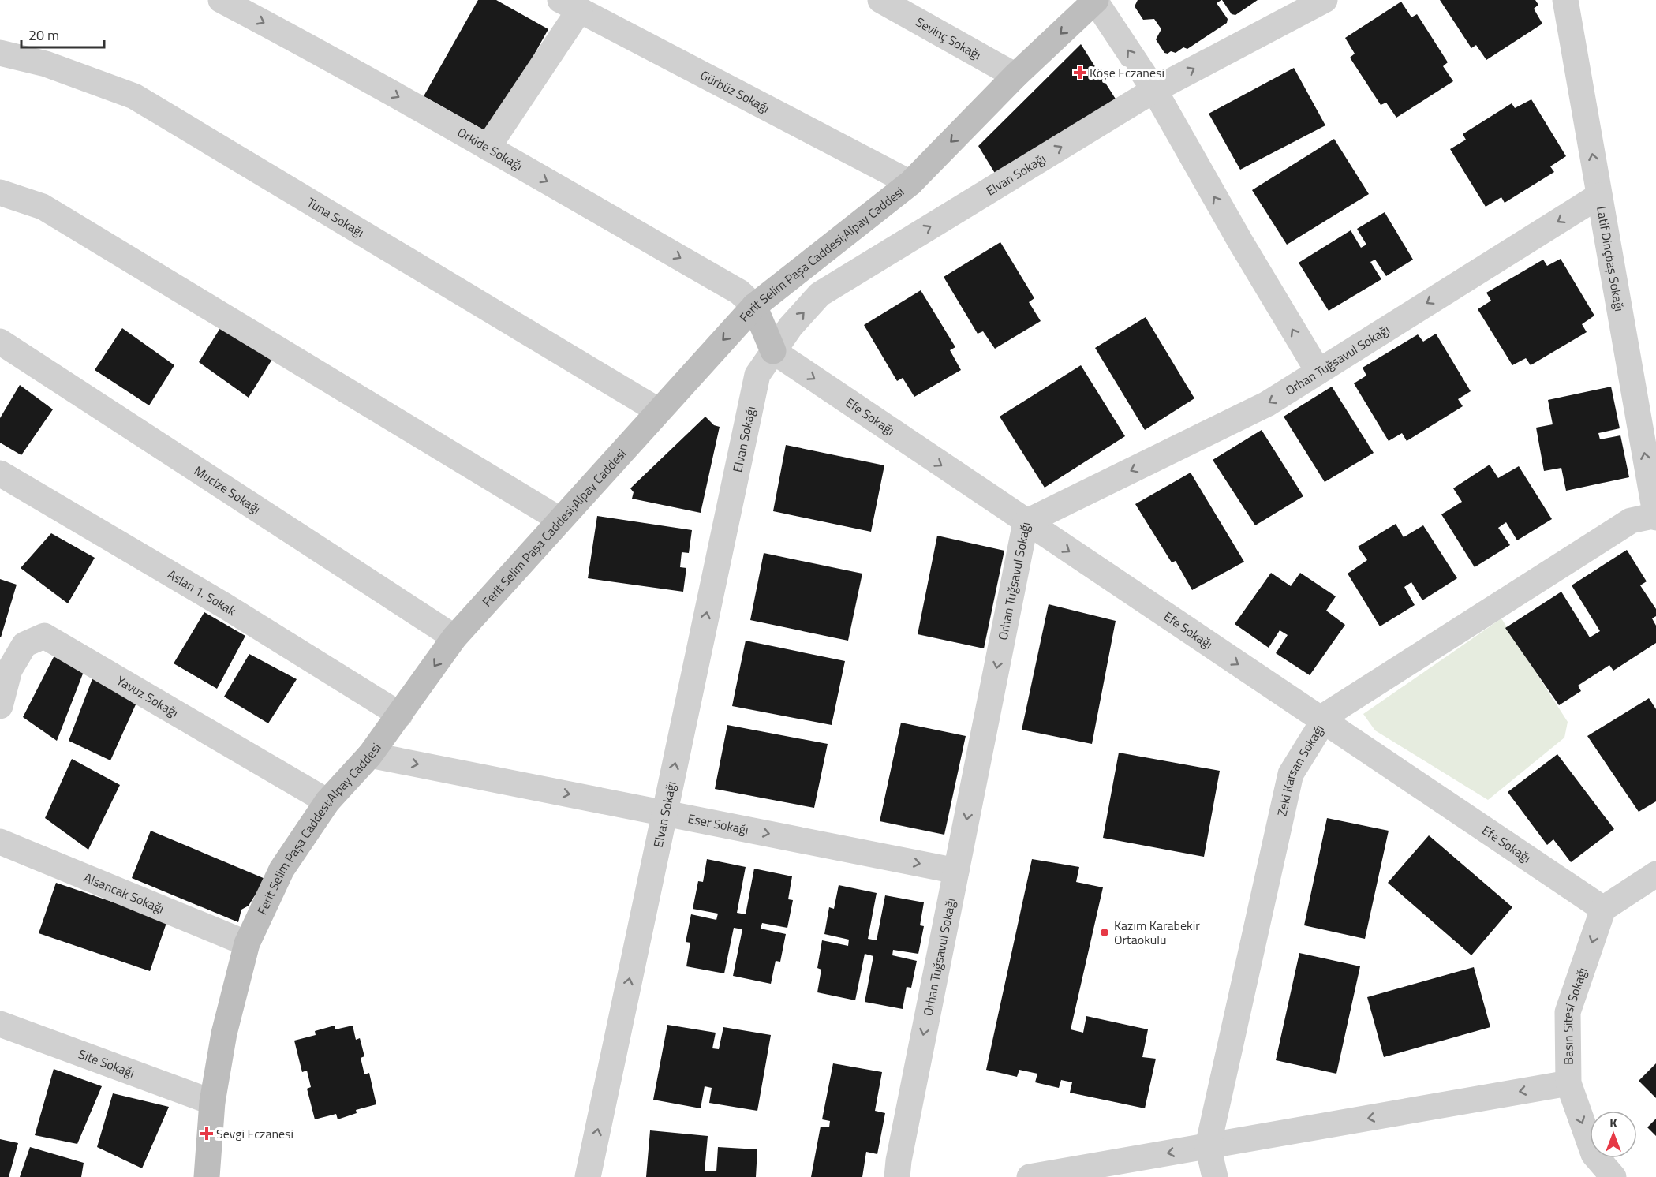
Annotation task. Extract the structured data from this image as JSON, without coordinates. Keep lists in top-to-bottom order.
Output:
{
  "streets": {
    "main road": ["Ferit Selim Paşa Caddesi;Alpay Caddesi"],
    "street": [
      "Sevinç Sokağı",
      "Gürbüz Sokağı",
      "Orkide Sokağı",
      "Elvan Sokağı",
      "Tuna Sokağı",
      "Latif Dinçbaş Sokağı",
      "Orhan Tuğsavul Sokağı",
      "Efe Sokağı",
      "Mucize Sokağı",
      "Aslan 1. Sokak",
      "Yavuz Sokağı",
      "Zeki Karsan Sokağı",
      "Eser Sokağı",
      "Alsancak Sokağı",
      "Basın Sitesi Sokağı",
      "Site Sokağı"
    ]
  },
  "crossings": [
    ["Sevinç Sokağı", "Ferit Selim Paşa Caddesi;Alpay Caddesi"],
    ["Gürbüz Sokağı", "Ferit Selim Paşa Caddesi;Alpay Caddesi"],
    ["Orkide Sokağı", "Ferit Selim Paşa Caddesi;Alpay Caddesi"],
    ["Elvan Sokağı", "Efe Sokağı"],
    ["Elvan Sokağı", "Eser Sokağı"],
    ["Tuna Sokağı", "Ferit Selim Paşa Caddesi;Alpay Caddesi"],
    ["Ferit Selim Paşa Caddesi;Alpay Caddesi", "Mucize Sokağı"],
    ["Ferit Selim Paşa Caddesi;Alpay Caddesi", "Aslan 1. Sokak"],
    ["Ferit Selim Paşa Caddesi;Alpay Caddesi", "Yavuz Sokağı"],
    ["Ferit Selim Paşa Caddesi;Alpay Caddesi", "Eser Sokağı"],
    ["Ferit Selim Paşa Caddesi;Alpay Caddesi", "Alsancak Sokağı"],
    ["Ferit Selim Paşa Caddesi;Alpay Caddesi", "Site Sokağı"],
    ["Latif Dinçbaş Sokağı", "Orhan Tuğsavul Sokağı"],
    ["Latif Dinçbaş Sokağı", "Zeki Karsan Sokağı"],
    ["Orhan Tuğsavul Sokağı", "Efe Sokağı"],
    ["Orhan Tuğsavul Sokağı", "Eser Sokağı"],
    ["Efe Sokağı", "Zeki Karsan Sokağı"],
    ["Efe Sokağı", "Basın Sitesi Sokağı"]
  ],
  "one_way": [
    "Orkide Sokağı",
    "Elvan Sokağı",
    "Latif Dinçbaş Sokağı",
    "Orhan Tuğsavul Sokağı",
    "Efe Sokağı",
    "Eser Sokağı",
    "Basın Sitesi Sokağı"
  ],
  "places": {
    "health": ["Köşe Eczanesi", "Sevgi Eczanesi"],
    "other": ["Kazım Karabekir Ortaokulu"]
  },
  "scale_bar": "20 m",
  "north": "top"
}
